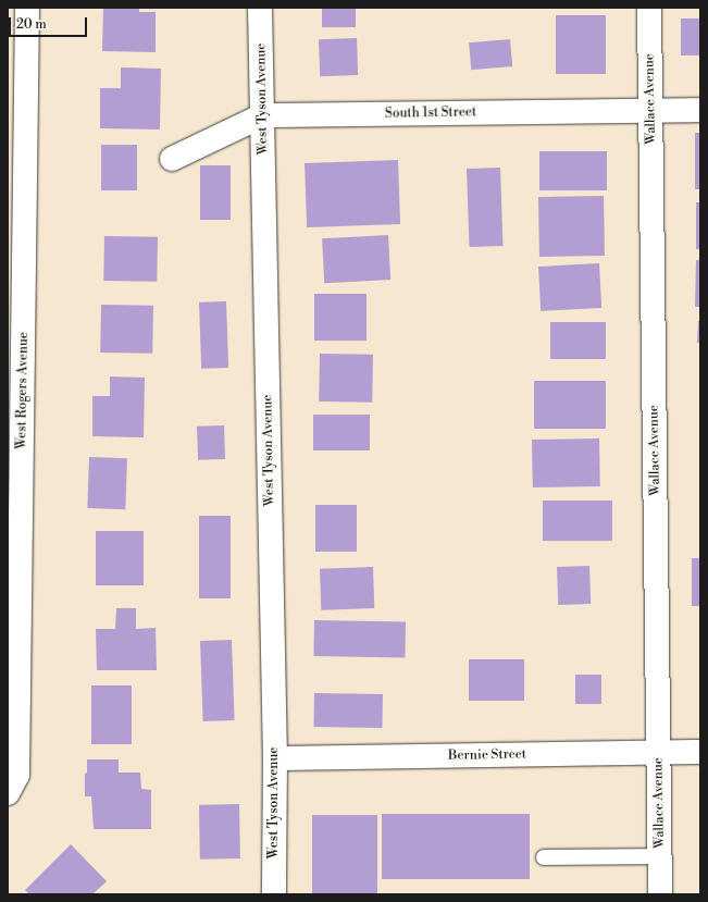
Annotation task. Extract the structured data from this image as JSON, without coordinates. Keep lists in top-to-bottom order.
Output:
{
  "streets": {
    "street": [
      "West Tyson Avenue",
      "Wallace Avenue",
      "South 1st Street",
      "West Rogers Avenue",
      "Bernie Street"
    ]
  },
  "crossings": [
    ["West Tyson Avenue", "South 1st Street"],
    ["West Tyson Avenue", "Bernie Street"],
    ["Wallace Avenue", "South 1st Street"],
    ["Wallace Avenue", "Bernie Street"]
  ],
  "scale_bar": "20 m"
}
